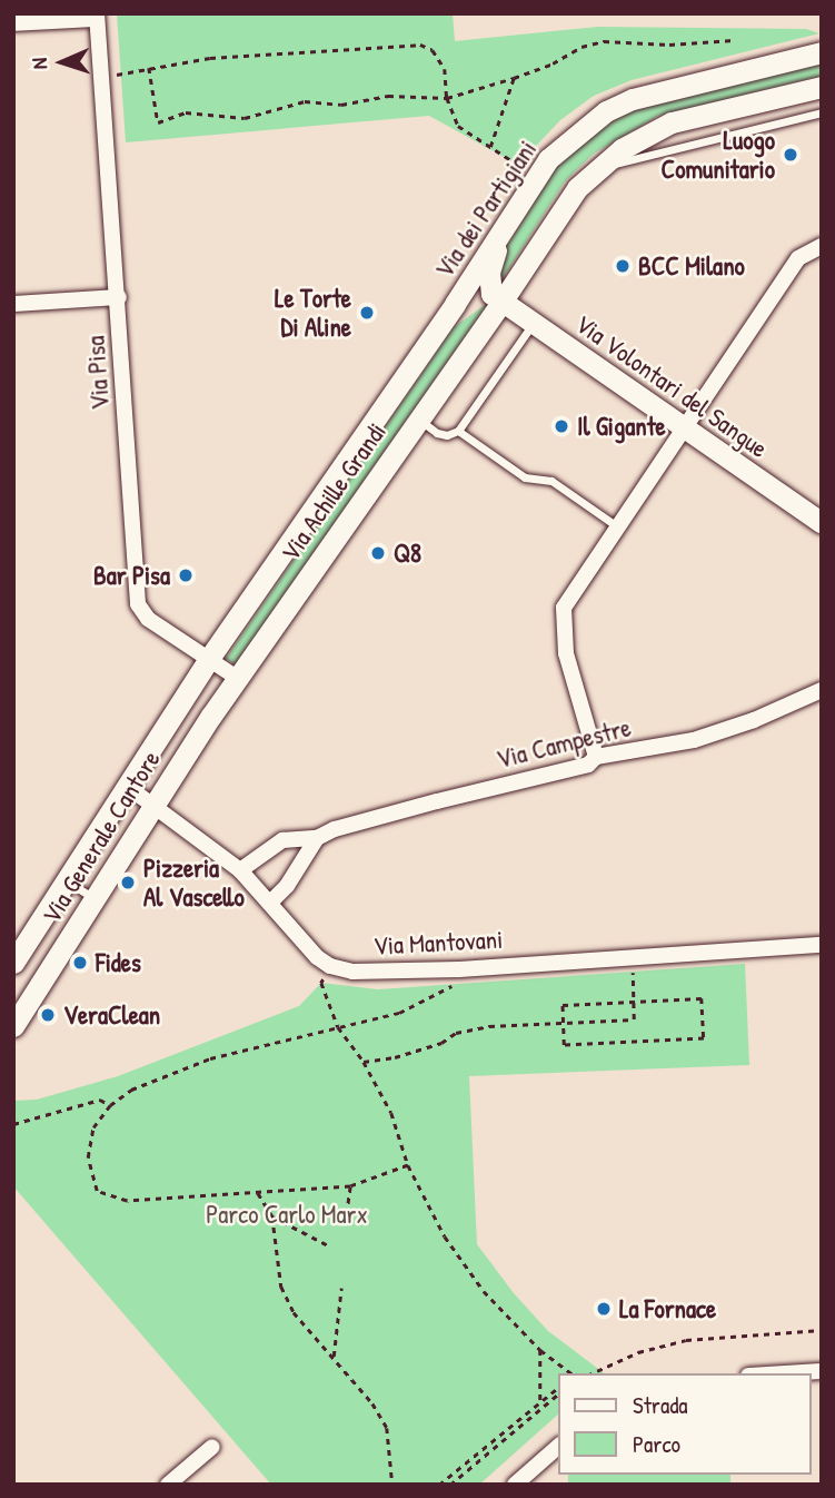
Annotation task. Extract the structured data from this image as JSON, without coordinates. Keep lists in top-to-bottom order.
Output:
{
  "streets": {
    "street": [
      "Via dei Partigiani",
      "Via Pisa",
      "Via Volontari del Sangue",
      "Via Achille Grandi",
      "Via Campestre",
      "Via Generale Cantore",
      "Via Mantovani"
    ]
  },
  "crossings": [
    ["Via dei Partigiani", "Via Achille Grandi"],
    ["Via Pisa", "Via Achille Grandi"],
    ["Via Pisa", "Via Generale Cantore"],
    ["Via Volontari del Sangue", "Via Achille Grandi"],
    ["Via Achille Grandi", "Via Generale Cantore"]
  ],
  "parks": ["Parco Carlo Marx"],
  "places": [
    "Luogo Comunitario",
    "BCC Milano",
    "Le Torte Di Aline",
    "Il Gigante",
    "Q8",
    "Bar Pisa",
    "Pizzeria Al Vascello",
    "Fides",
    "VeraClean",
    "La Fornace"
  ],
  "legend": ["Strada", "Parco"],
  "north": "left"
}
